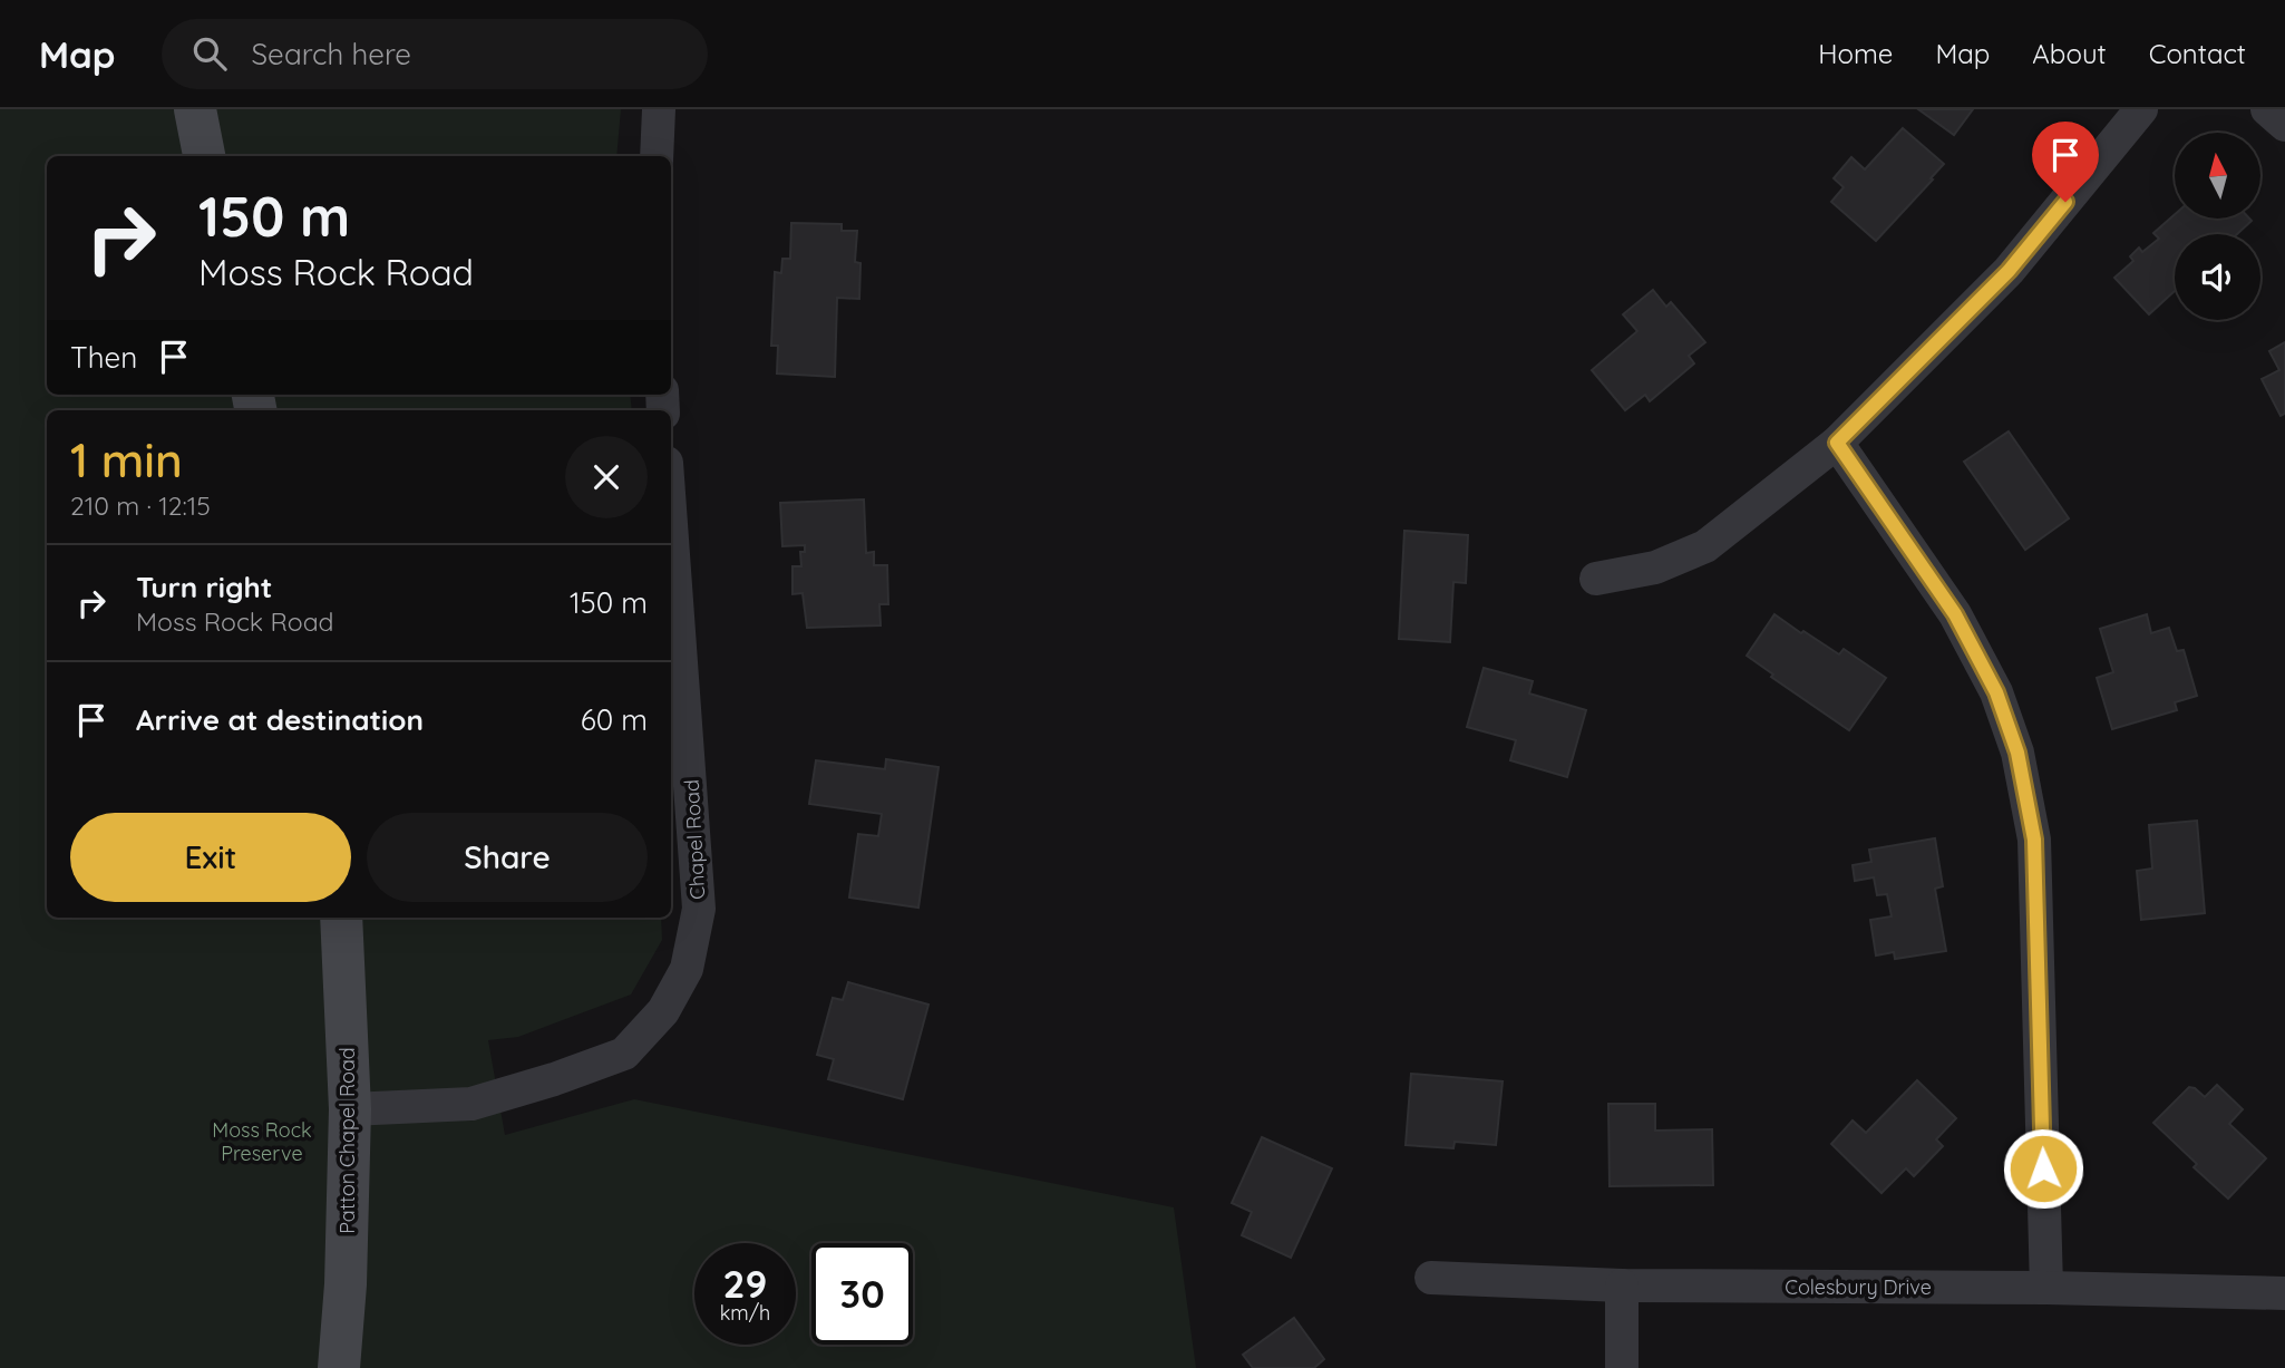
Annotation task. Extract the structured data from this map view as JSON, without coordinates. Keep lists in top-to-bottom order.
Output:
{
  "streets": {
    "street": ["Chapel Road", "Patton Chapel Road", "Colesbury Drive"]
  },
  "crossings": [
    ["Chapel Road", "Patton Chapel Road"]
  ],
  "parks": ["Moss Rock Preserve"],
  "north": "top",
  "page": {
    "header": "Map",
    "search": "Search here",
    "nav": [
      "Home",
      "Map",
      "About",
      "Contact"
    ],
    "turn": ["150 m", "Moss Rock Road"],
    "then": "Then",
    "heading": ["1 min", "210 m · 12:15"],
    "list": [
      {
        "name": "Turn right",
        "note": "Moss Rock Road",
        "value": "150 m"
      },
      {
        "name": "Arrive at destination",
        "value": "60 m"
      }
    ],
    "buttons": ["Exit", "Share"],
    "speed": "29 km/h",
    "limit": "30"
  }
}
